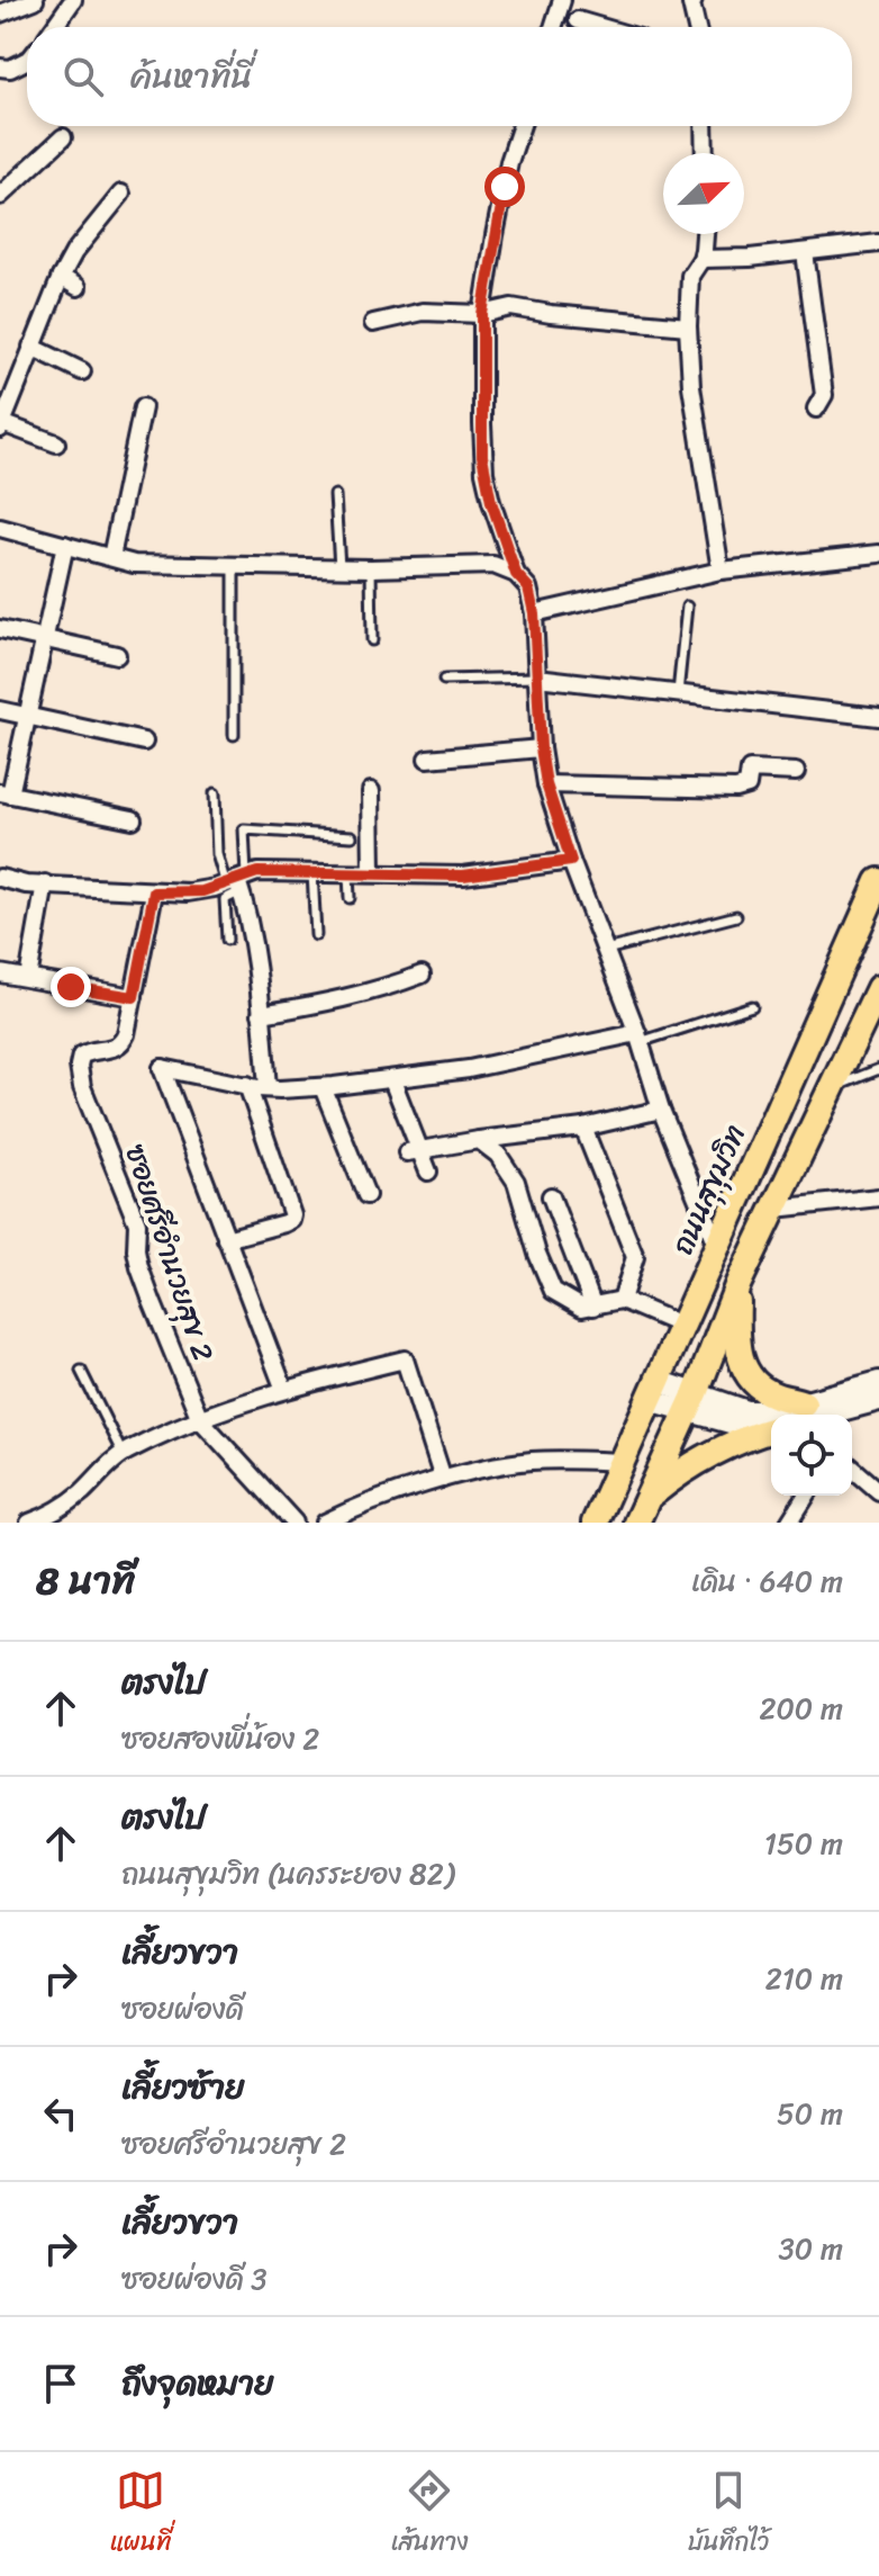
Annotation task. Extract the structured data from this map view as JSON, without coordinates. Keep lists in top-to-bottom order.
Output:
{
  "streets": {
    "main road": ["ถนนสุขุมวิท"],
    "street": ["ซอยศรีอำนวยสุข 2"]
  },
  "north": "top right",
  "page": {
    "search": "ค้นหาที่นี่",
    "heading": ["8 นาที", "เดิน · 640 m"],
    "list": [
      ["ตรงไป", "ซอยสองพี่น้อง 2", "200 m"],
      ["ตรงไป", "ถนนสุขุมวิท (นครระยอง 82)", "150 m"],
      ["เลี้ยวขวา", "ซอยผ่องดี", "210 m"],
      ["เลี้ยวซ้าย", "ซอยศรีอำนวยสุข 2", "50 m"],
      ["เลี้ยวขวา", "ซอยผ่องดี 3", "30 m"],
      "ถึงจุดหมาย"
    ],
    "nav": ["แผนที่", "เส้นทาง", "บันทึกไว้"]
  }
}
